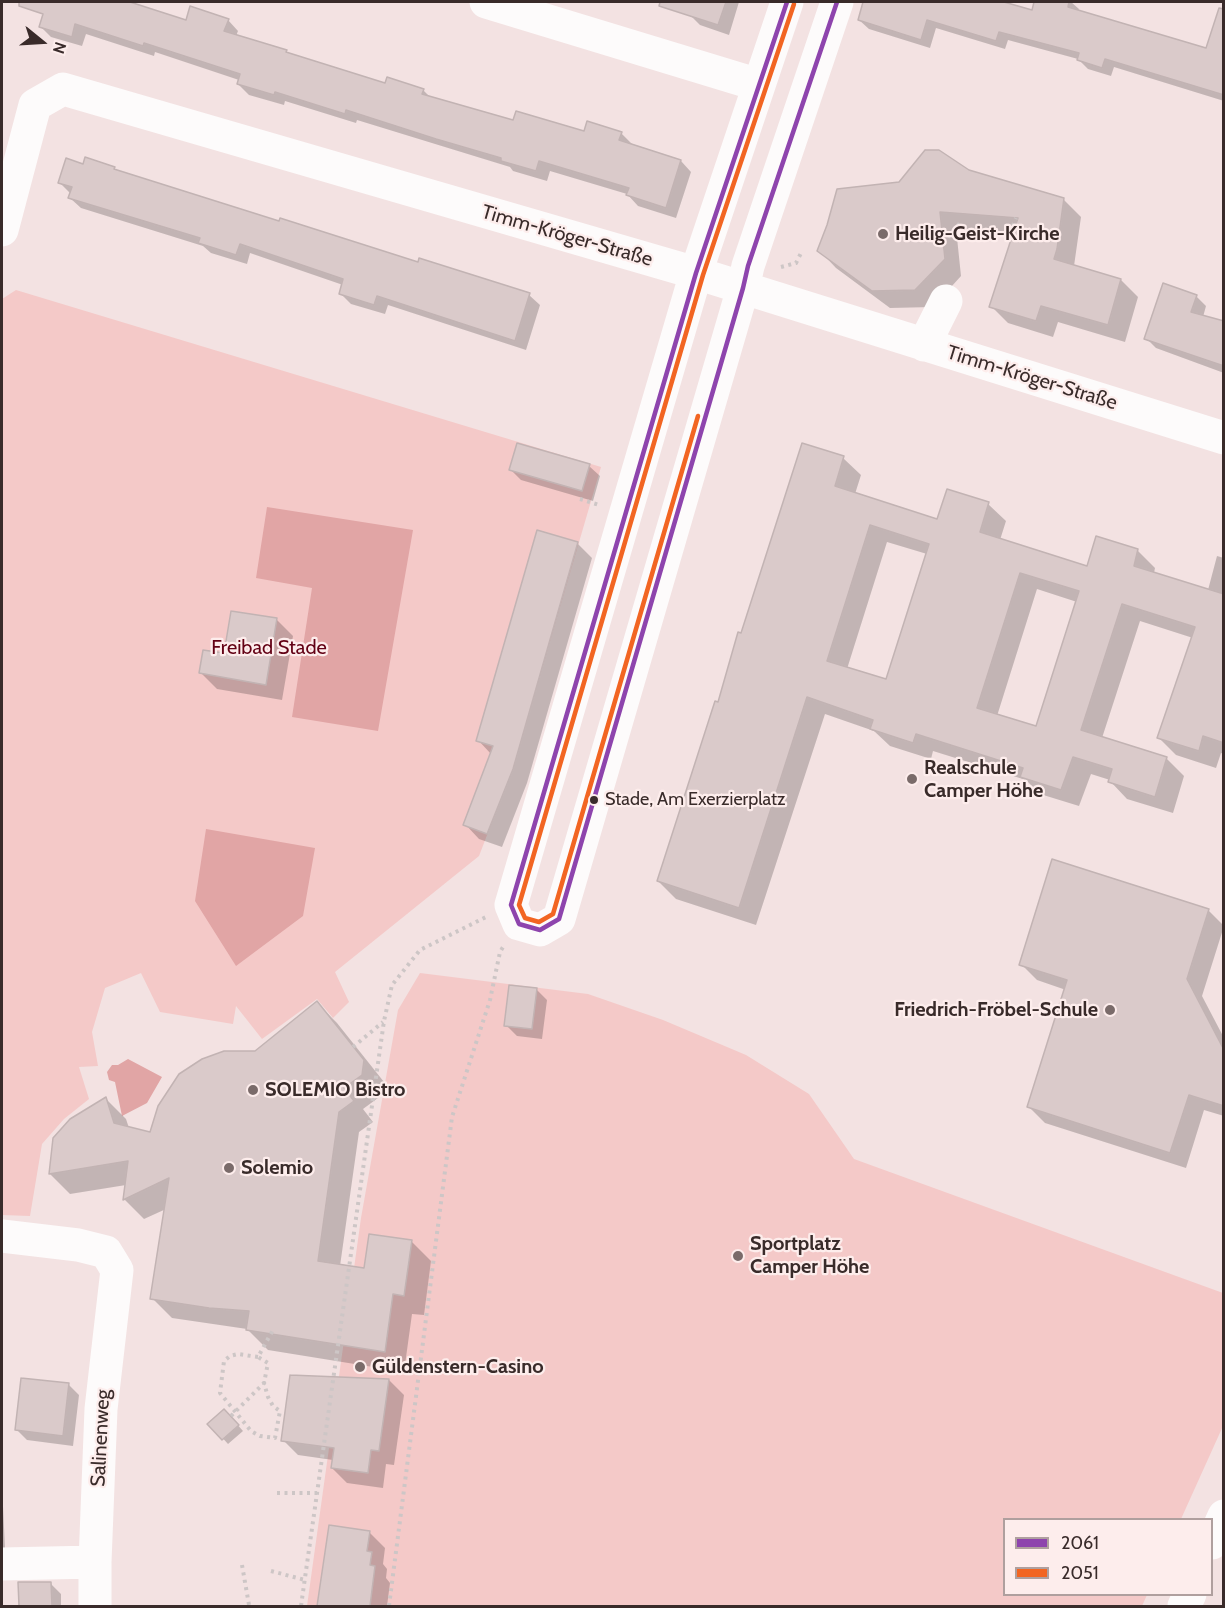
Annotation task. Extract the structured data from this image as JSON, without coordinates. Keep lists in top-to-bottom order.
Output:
{
  "streets": {
    "street": ["Timm-Kröger-Straße", "Salinenweg"]
  },
  "parks": ["Freibad Stade"],
  "places": [
    "Heilig-Geist-Kirche",
    "Realschule Camper Höhe",
    "Stade, Am Exerzierplatz",
    "Friedrich-Fröbel-Schule",
    "SOLEMIO Bistro",
    "Solemio",
    "Sportplatz Camper Höhe",
    "Güldenstern-Casino"
  ],
  "lines": ["transit line 2061", "transit line 2051"],
  "legend": ["2061", "2051"],
  "north": "right"
}
